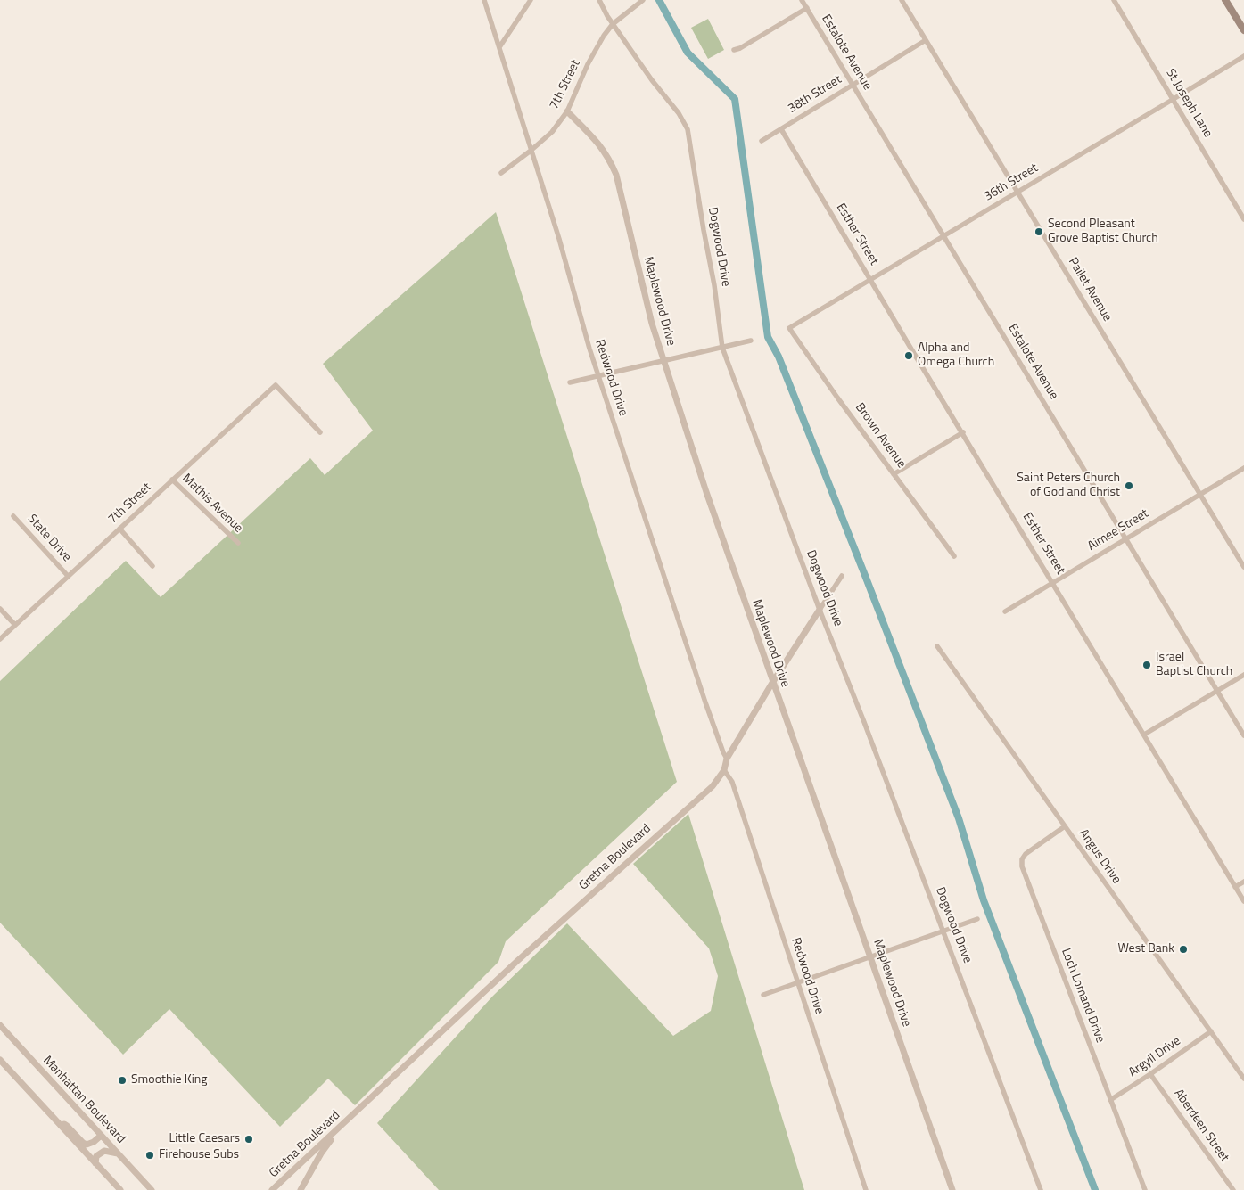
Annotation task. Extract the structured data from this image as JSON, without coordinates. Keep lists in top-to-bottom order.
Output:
{
  "streets": {
    "street": [
      "Estalote Avenue",
      "7th Street",
      "38th Street",
      "St Joseph Lane",
      "36th Street",
      "Esther Street",
      "Dogwood Drive",
      "Pailet Avenue",
      "Maplewood Drive",
      "Redwood Drive",
      "Brown Avenue",
      "Mathis Avenue",
      "Aimee Street",
      "State Drive",
      "Angus Drive",
      "Gretna Boulevard",
      "Loch Lomand Drive",
      "Argyll Drive",
      "Manhattan Boulevard",
      "Aberdeen Street"
    ]
  },
  "crossings": [
    ["Estalote Avenue", "38th Street"],
    ["Estalote Avenue", "36th Street"],
    ["Estalote Avenue", "Aimee Street"],
    ["7th Street", "Dogwood Drive"],
    ["7th Street", "Maplewood Drive"],
    ["7th Street", "Redwood Drive"],
    ["7th Street", "Mathis Avenue"],
    ["7th Street", "State Drive"],
    ["38th Street", "Esther Street"],
    ["38th Street", "Pailet Avenue"],
    ["St Joseph Lane", "36th Street"],
    ["36th Street", "Esther Street"],
    ["36th Street", "Pailet Avenue"],
    ["36th Street", "Brown Avenue"],
    ["Esther Street", "Aimee Street"],
    ["Dogwood Drive", "Gretna Boulevard"],
    ["Pailet Avenue", "Aimee Street"],
    ["Maplewood Drive", "Gretna Boulevard"],
    ["Redwood Drive", "Gretna Boulevard"],
    ["Angus Drive", "Loch Lomand Drive"],
    ["Angus Drive", "Argyll Drive"],
    ["Loch Lomand Drive", "Argyll Drive"],
    ["Argyll Drive", "Aberdeen Street"]
  ],
  "places": [
    "Second Pleasant Grove Baptist Church",
    "Alpha and Omega Church",
    "Saint Peters Church of God and Christ",
    "Israel Baptist Church",
    "West Bank",
    "Smoothie King",
    "Little Caesars",
    "Firehouse Subs"
  ]
}
